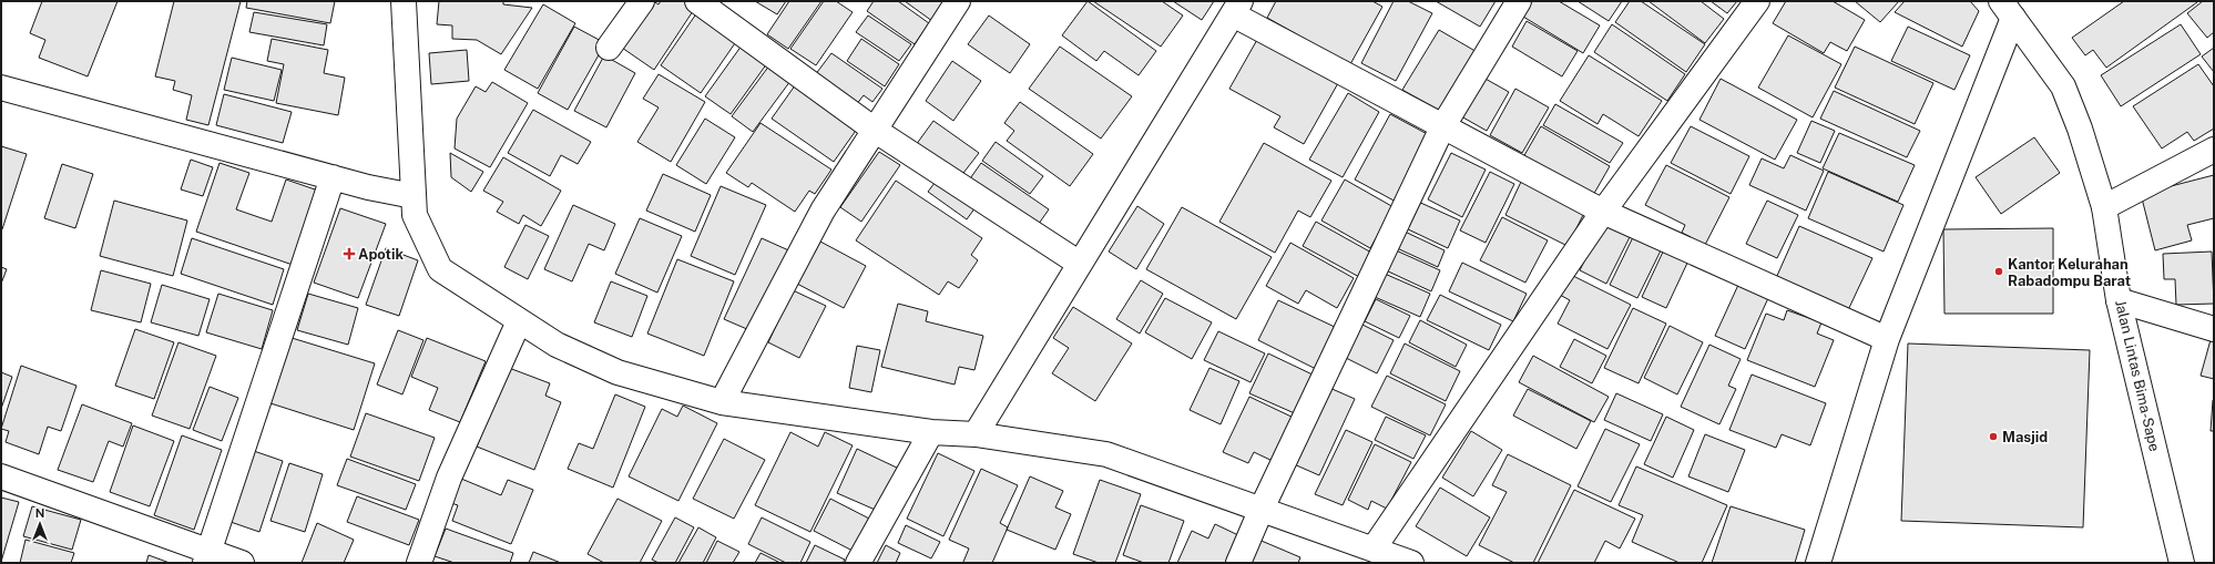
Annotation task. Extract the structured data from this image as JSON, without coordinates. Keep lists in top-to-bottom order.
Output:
{
  "streets": {
    "main road": ["Jalan Lintas Bima-Sape"]
  },
  "places": {
    "health": ["Apotik"],
    "other": ["Kantor Kelurahan Rabadompu Barat", "Masjid"]
  },
  "north": "top"
}
